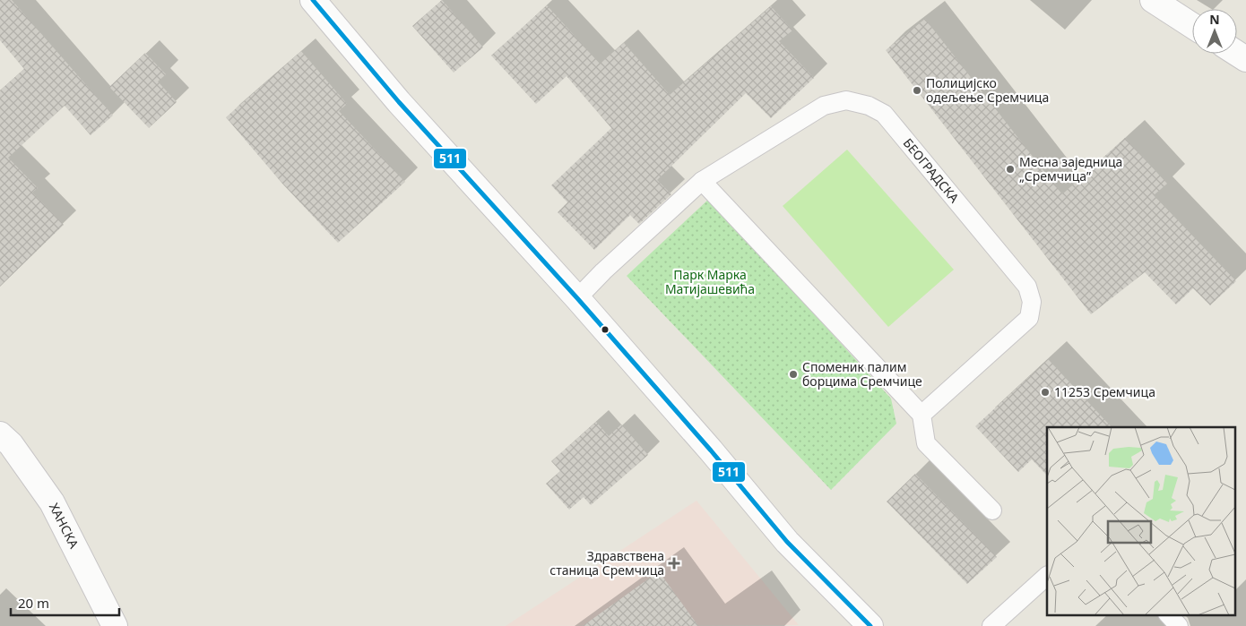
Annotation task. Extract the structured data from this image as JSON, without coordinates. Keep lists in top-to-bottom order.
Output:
{
  "streets": {
    "main road": ["ХАНСКА"],
    "lane": ["БЕОГРАДСКА"]
  },
  "parks": ["Парк Марка Матијашевића"],
  "places": {
    "other": [
      "Полицијско одељење Сремчица",
      "Месна заједница „Сремчица”",
      "Споменик палим борцима Сремчице",
      "11253 Сремчица"
    ],
    "health": ["Здравствена станица Сремчица"]
  },
  "lines": ["transit line 511"],
  "scale_bar": "20 m",
  "north": "top"
}
